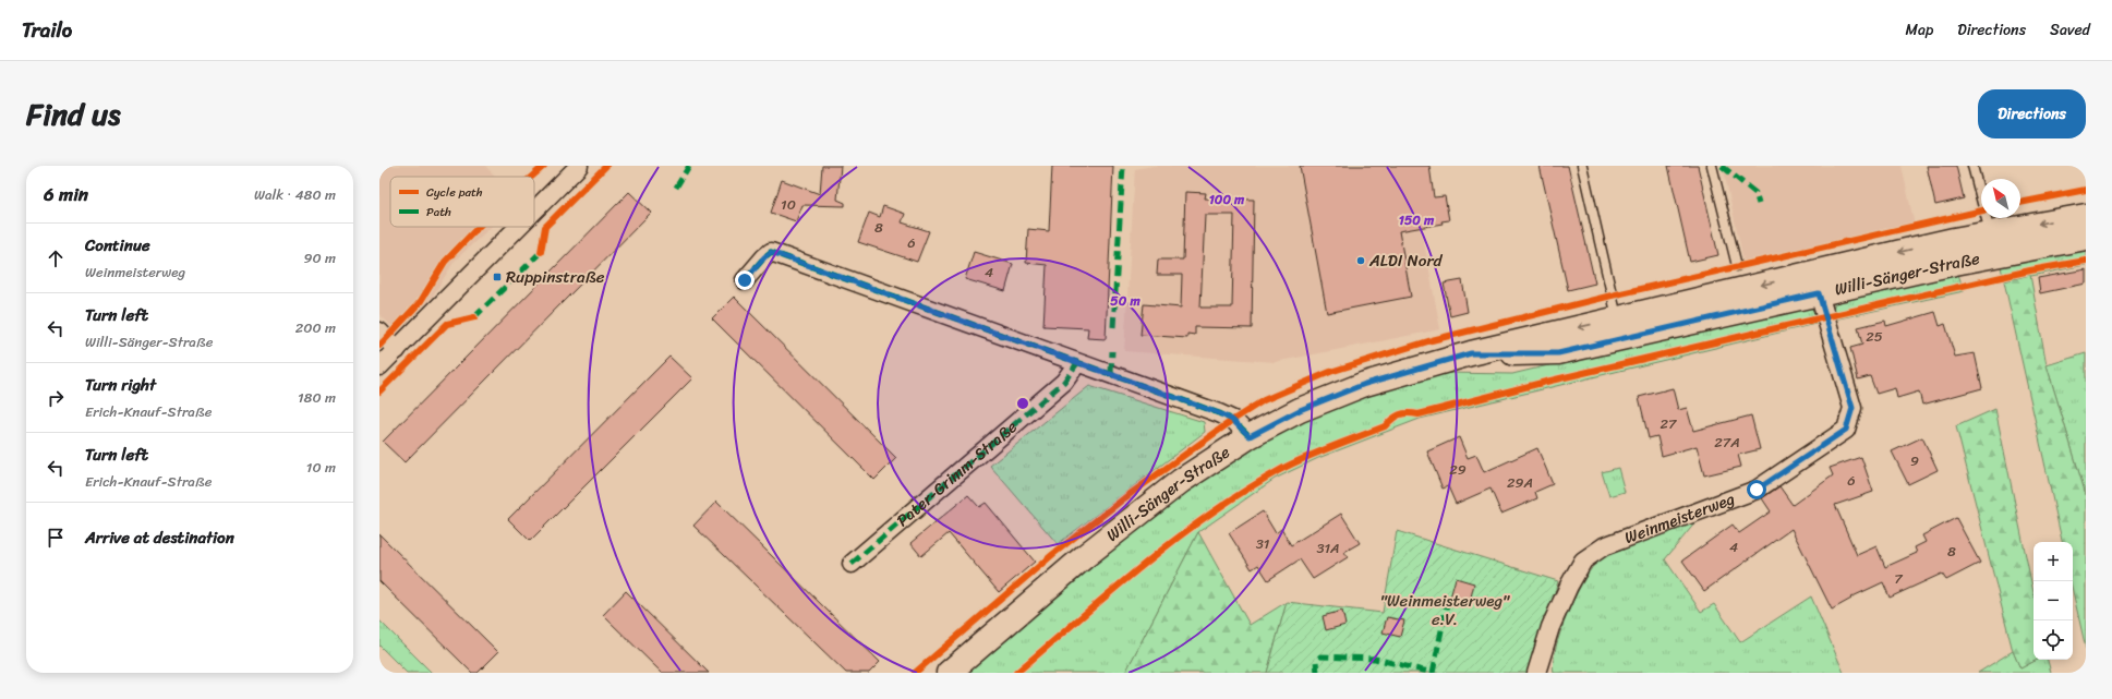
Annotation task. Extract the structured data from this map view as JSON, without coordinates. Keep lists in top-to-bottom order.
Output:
{
  "streets": {
    "main road": ["Willi-Sänger-Straße"],
    "street": ["Pater-Grimm-Straße", "Weinmeisterweg"]
  },
  "crossings": [
    ["Willi-Sänger-Straße", "Weinmeisterweg"]
  ],
  "parks": ["\"Weinmeisterweg\" e.V."],
  "places": {
    "other": ["ALDI Nord"],
    "transit": ["Ruppinstraße"]
  },
  "house_numbers": [
    "10",
    "8",
    "6",
    "4",
    "25",
    "27",
    "27A",
    "9",
    "29",
    "6",
    "29A",
    "31",
    "4",
    "31A",
    "8",
    "7"
  ],
  "legend": ["Cycle path", "Path"],
  "north": "top left",
  "page": {
    "header": "Trailo",
    "nav": ["Map", "Directions", "Saved"],
    "title": "Find us",
    "buttons": "Directions",
    "heading": ["6 min", "Walk · 480 m"],
    "list": [
      ["Continue", "Weinmeisterweg", "90 m"],
      ["Turn left", "Willi-Sänger-Straße", "200 m"],
      ["Turn right", "Erich-Knauf-Straße", "180 m"],
      ["Turn left", "Erich-Knauf-Straße", "10 m"],
      "Arrive at destination"
    ],
    "map_buttons": ["+", "−"]
  },
  "rings": ["100 m", "150 m", "50 m"]
}
